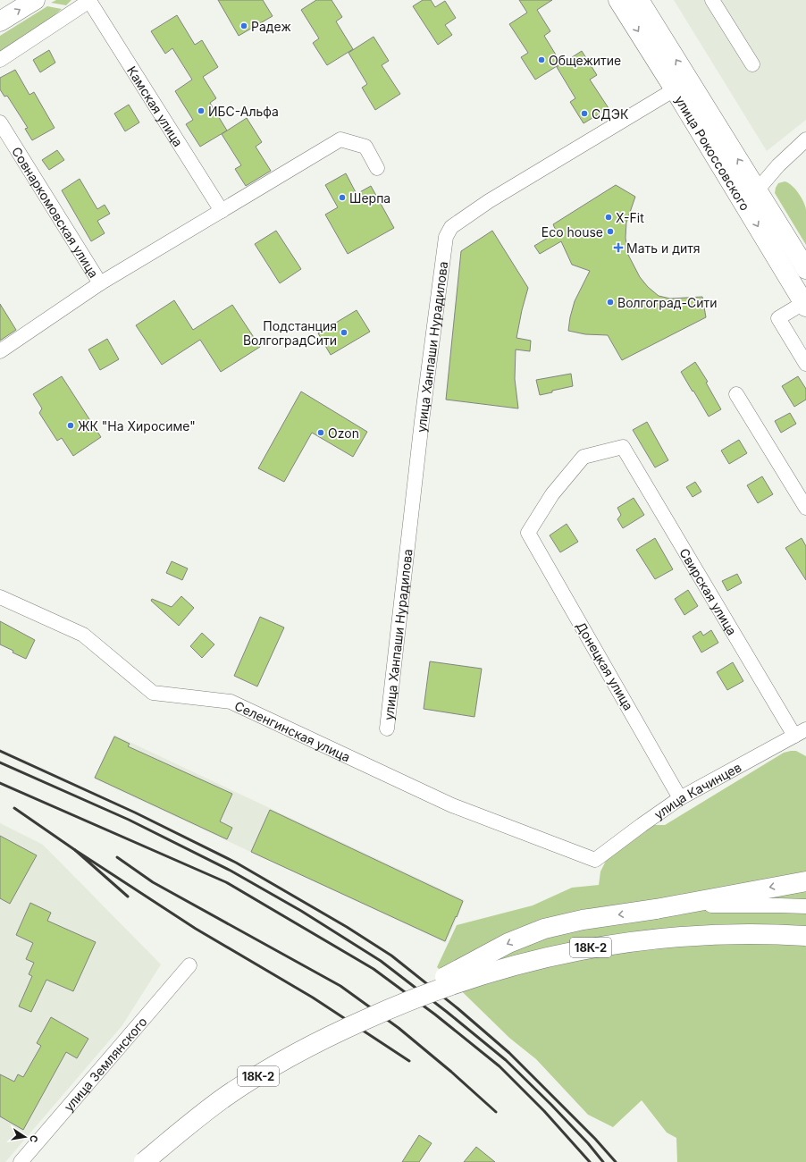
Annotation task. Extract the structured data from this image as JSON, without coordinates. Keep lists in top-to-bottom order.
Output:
{
  "streets": {
    "main road": ["улица Рокоссовского", "18К-2"],
    "street": [
      "Камская улица",
      "Совнаркомовская улица",
      "улица Ханпаши Нурадилова",
      "Свирская улица",
      "Донецкая улица",
      "Селенгинская улица",
      "улица Качинцев",
      "улица Землянского"
    ]
  },
  "crossings": [
    ["улица Рокоссовского", "улица Ханпаши Нурадилова"],
    ["Свирская улица", "Донецкая улица"],
    ["Свирская улица", "улица Качинцев"],
    ["Донецкая улица", "улица Качинцев"],
    ["Селенгинская улица", "улица Качинцев"]
  ],
  "places": {
    "other": [
      "Радеж",
      "Общежитие",
      "ИБС-Альфа",
      "СДЭК",
      "Шерпа",
      "X-Fit",
      "Eco house",
      "Волгоград-Сити",
      "Подстанция ВолгоградСити",
      "ЖК \"На Хиросиме\"",
      "Ozon"
    ],
    "health": ["Мать и дитя"]
  },
  "north": "right"
}
